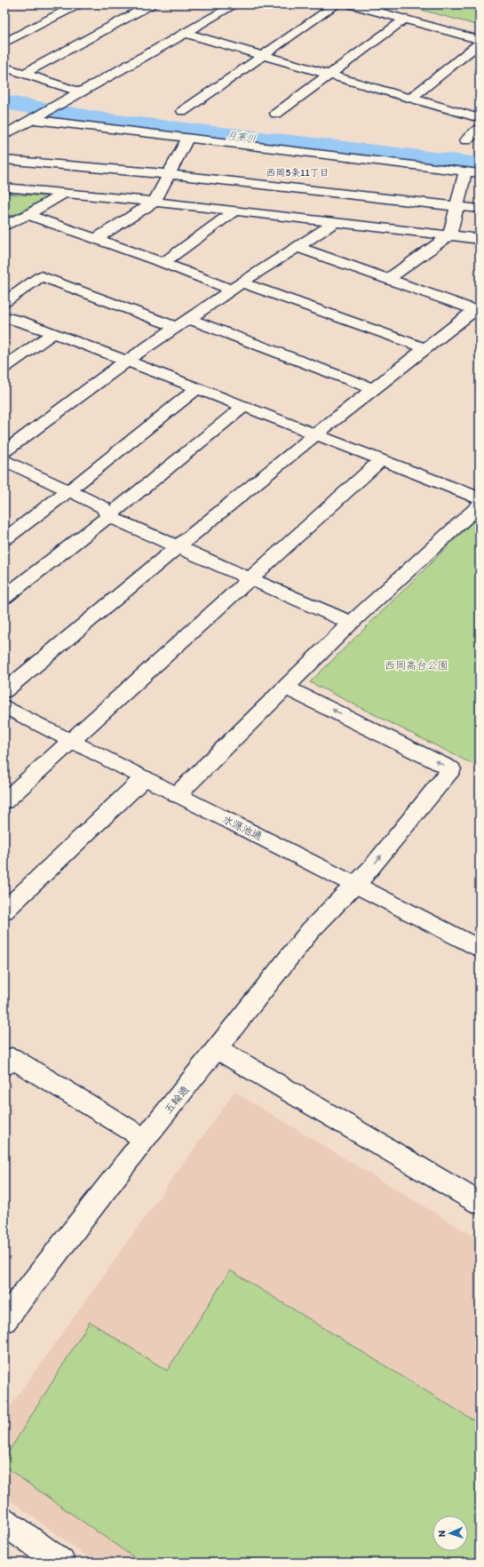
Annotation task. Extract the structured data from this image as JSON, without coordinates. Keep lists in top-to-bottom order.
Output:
{
  "streets": {
    "street": ["水源池通", "五輪通"]
  },
  "crossings": [
    ["水源池通", "五輪通"]
  ],
  "districts": ["西岡5条11丁目"],
  "water": ["月寒川"],
  "parks": ["西岡高台公園"],
  "north": "left"
}
